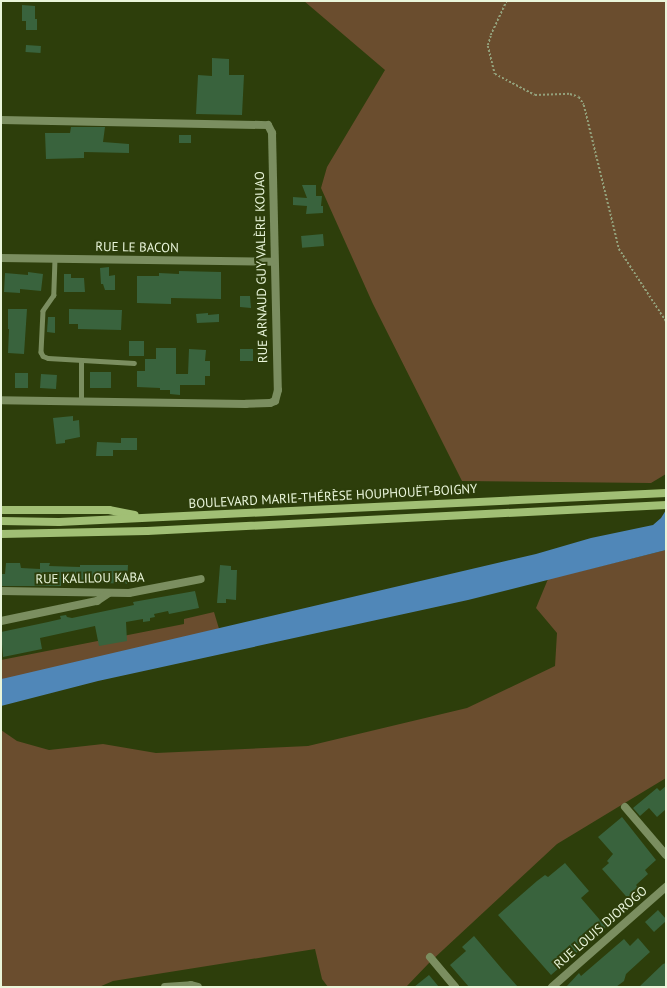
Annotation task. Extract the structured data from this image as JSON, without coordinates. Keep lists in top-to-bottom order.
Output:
{
  "streets": {
    "main road": ["BOULEVARD MARIE-THÉRÈSE HOUPHOUËT-BOIGNY"],
    "street": [
      "RUE LE BACON",
      "RUE ARNAUD GUY VALÈRE KOUAO",
      "RUE KALILOU KABA",
      "RUE LOUIS DJOROGO"
    ]
  },
  "crossings": [
    ["RUE LE BACON", "RUE ARNAUD GUY VALÈRE KOUAO"]
  ]
}
